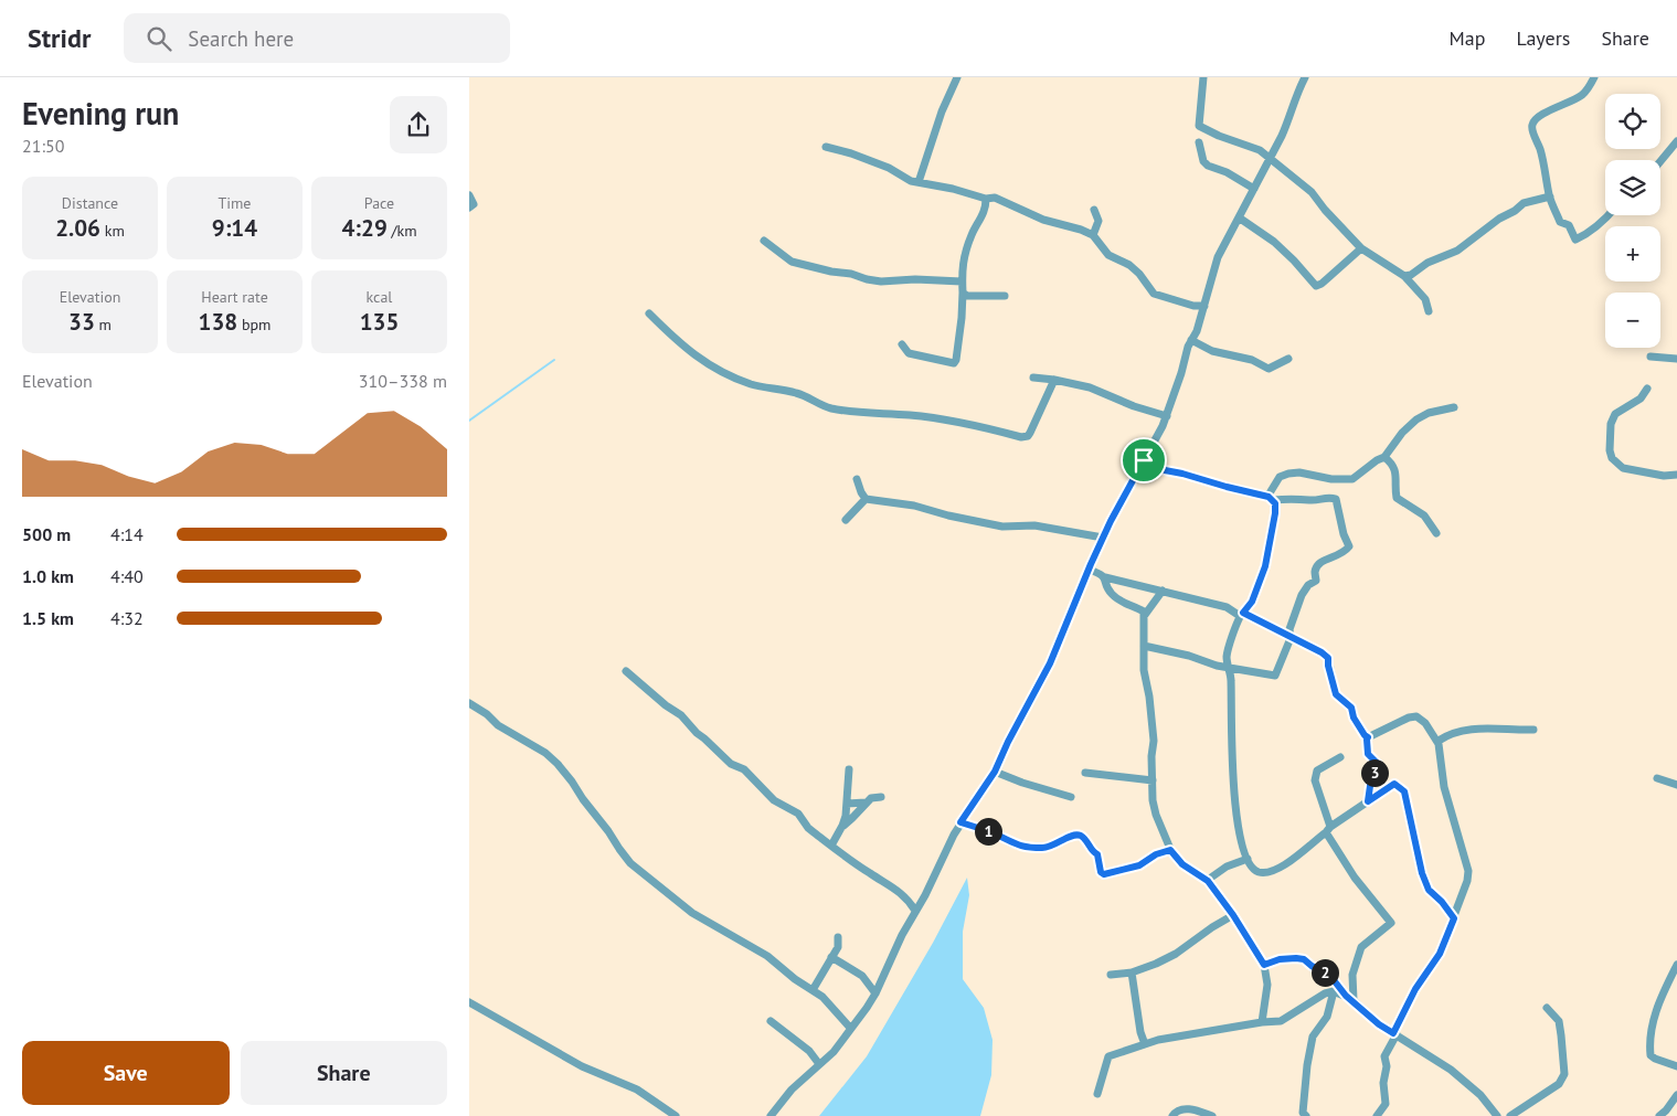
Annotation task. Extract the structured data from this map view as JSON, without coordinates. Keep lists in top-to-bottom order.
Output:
{
  "page": {
    "header": "Stridr",
    "search": "Search here",
    "nav": ["Map", "Layers", "Share"],
    "heading": ["Evening run", "21:50"],
    "map_buttons": ["+", "−"],
    "stats": [
      ["Distance", "2.06 km"],
      ["Time", "9:14"],
      ["Pace", "4:29 /km"],
      ["Elevation", "33 m"],
      ["Heart rate", "138 bpm"],
      ["kcal", "135"]
    ],
    "chart": ["Elevation", "310–338 m"],
    "list": [
      {
        "name": "500 m",
        "note": "4:14"
      },
      {
        "name": "1.0 km",
        "note": "4:40"
      },
      {
        "name": "1.5 km",
        "note": "4:32"
      }
    ],
    "pins": ["3", "1", "2"],
    "buttons": ["Save", "Share"]
  }
}
